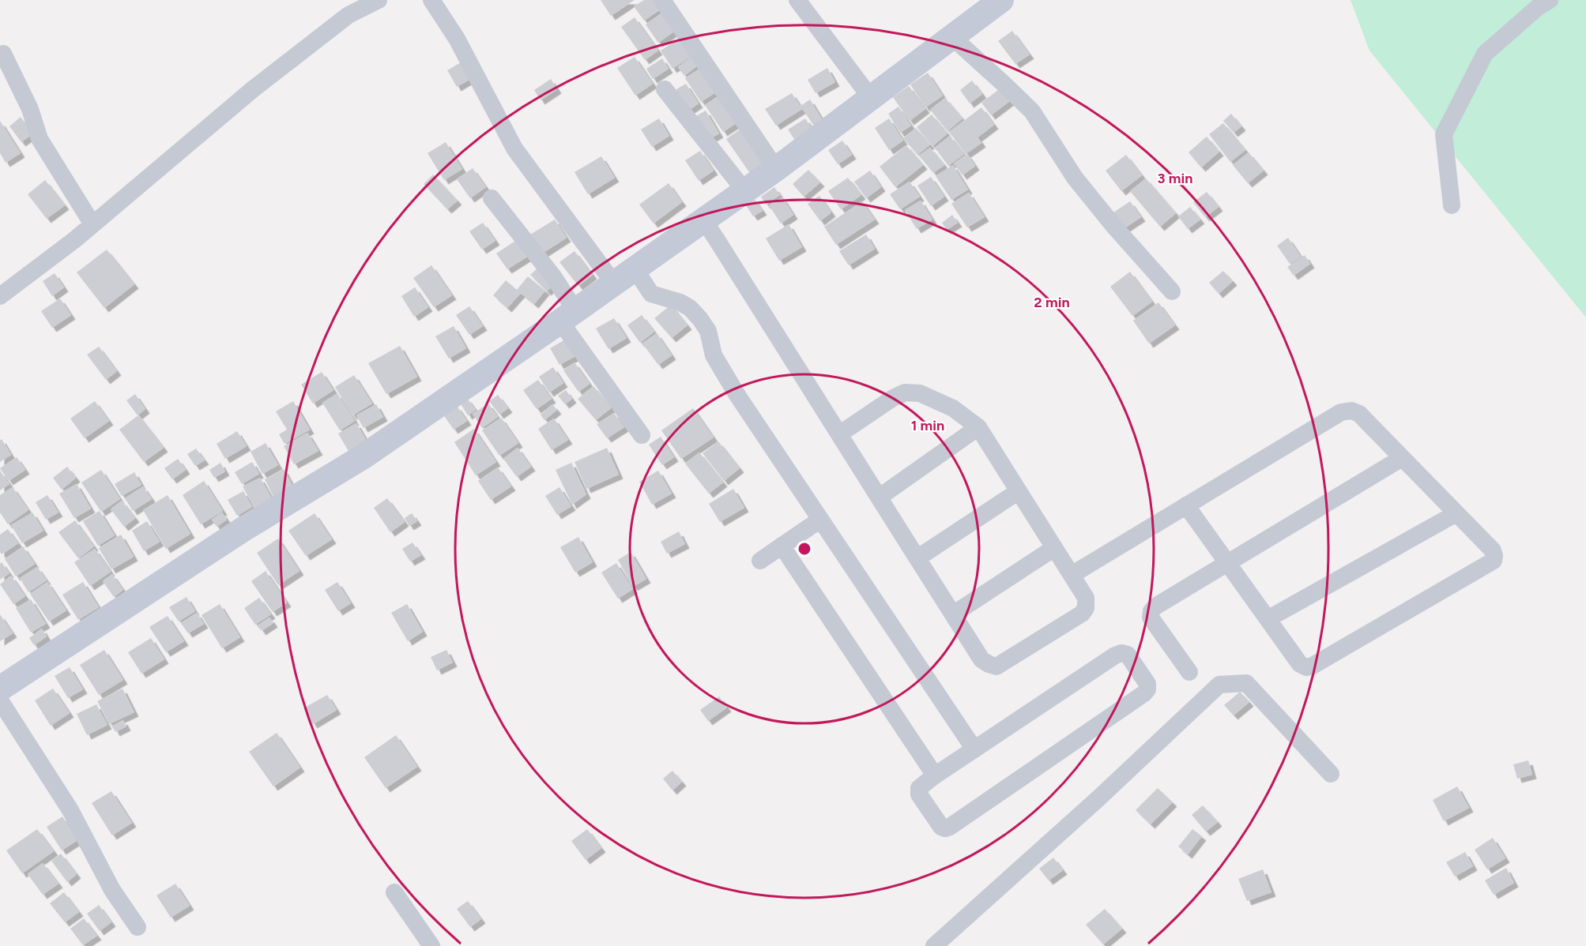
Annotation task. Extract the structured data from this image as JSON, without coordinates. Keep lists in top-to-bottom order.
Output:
{
  "rings": ["3 min", "2 min", "1 min"]
}
